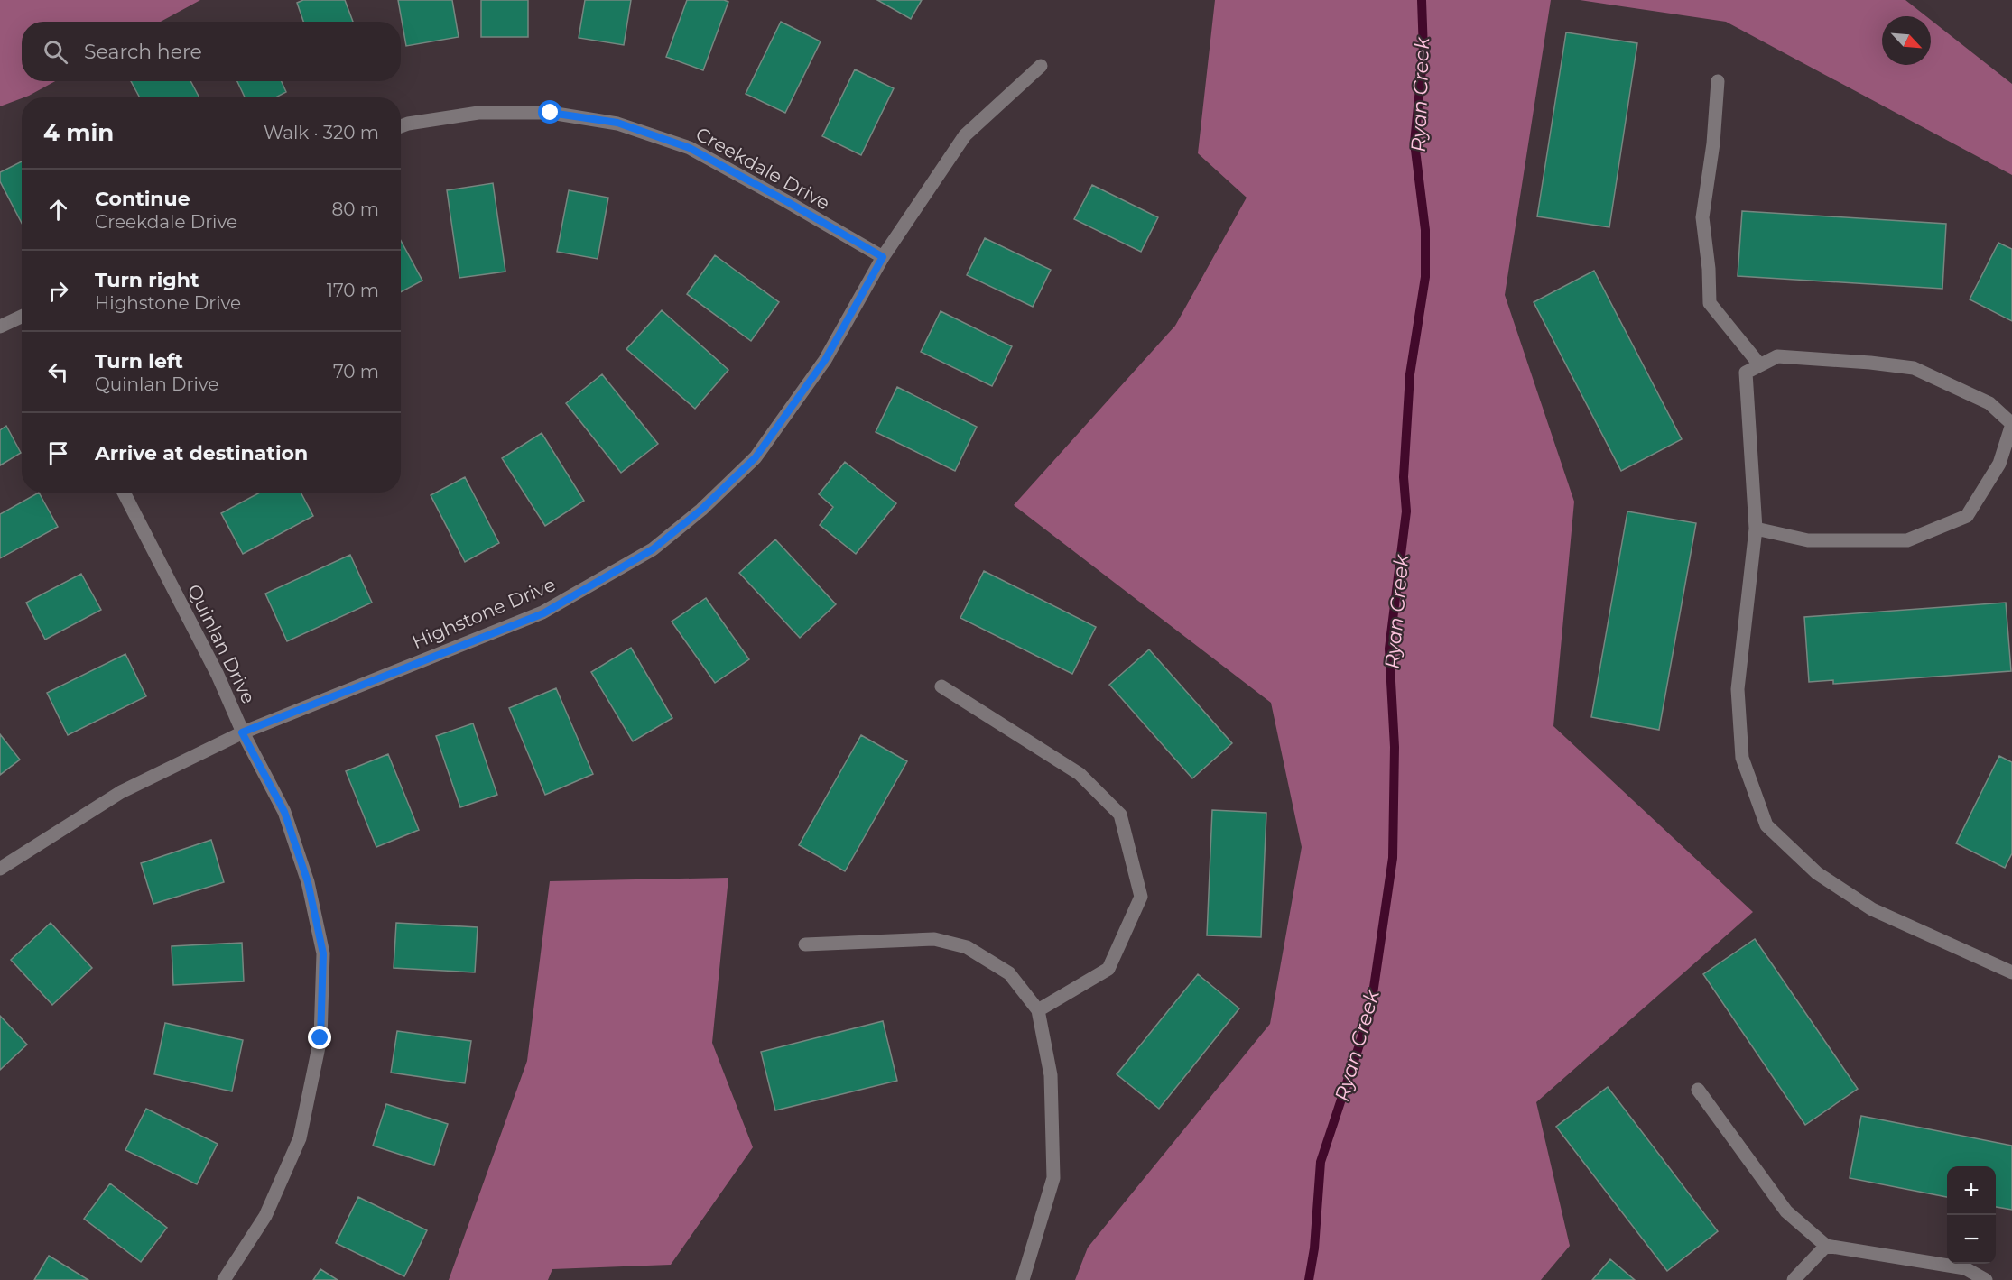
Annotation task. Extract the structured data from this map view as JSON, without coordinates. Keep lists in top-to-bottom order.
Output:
{
  "streets": {
    "street": ["Creekdale Drive", "Highstone Drive", "Quinlan Drive"]
  },
  "crossings": [
    ["Creekdale Drive", "Highstone Drive"],
    ["Highstone Drive", "Quinlan Drive"]
  ],
  "water": ["Ryan Creek"],
  "north": "bottom right",
  "page": {
    "search": "Search here",
    "heading": ["4 min", "Walk · 320 m"],
    "list": [
      ["Continue", "Creekdale Drive", "80 m"],
      ["Turn right", "Highstone Drive", "170 m"],
      ["Turn left", "Quinlan Drive", "70 m"],
      "Arrive at destination"
    ],
    "map_buttons": ["+", "−"]
  }
}
